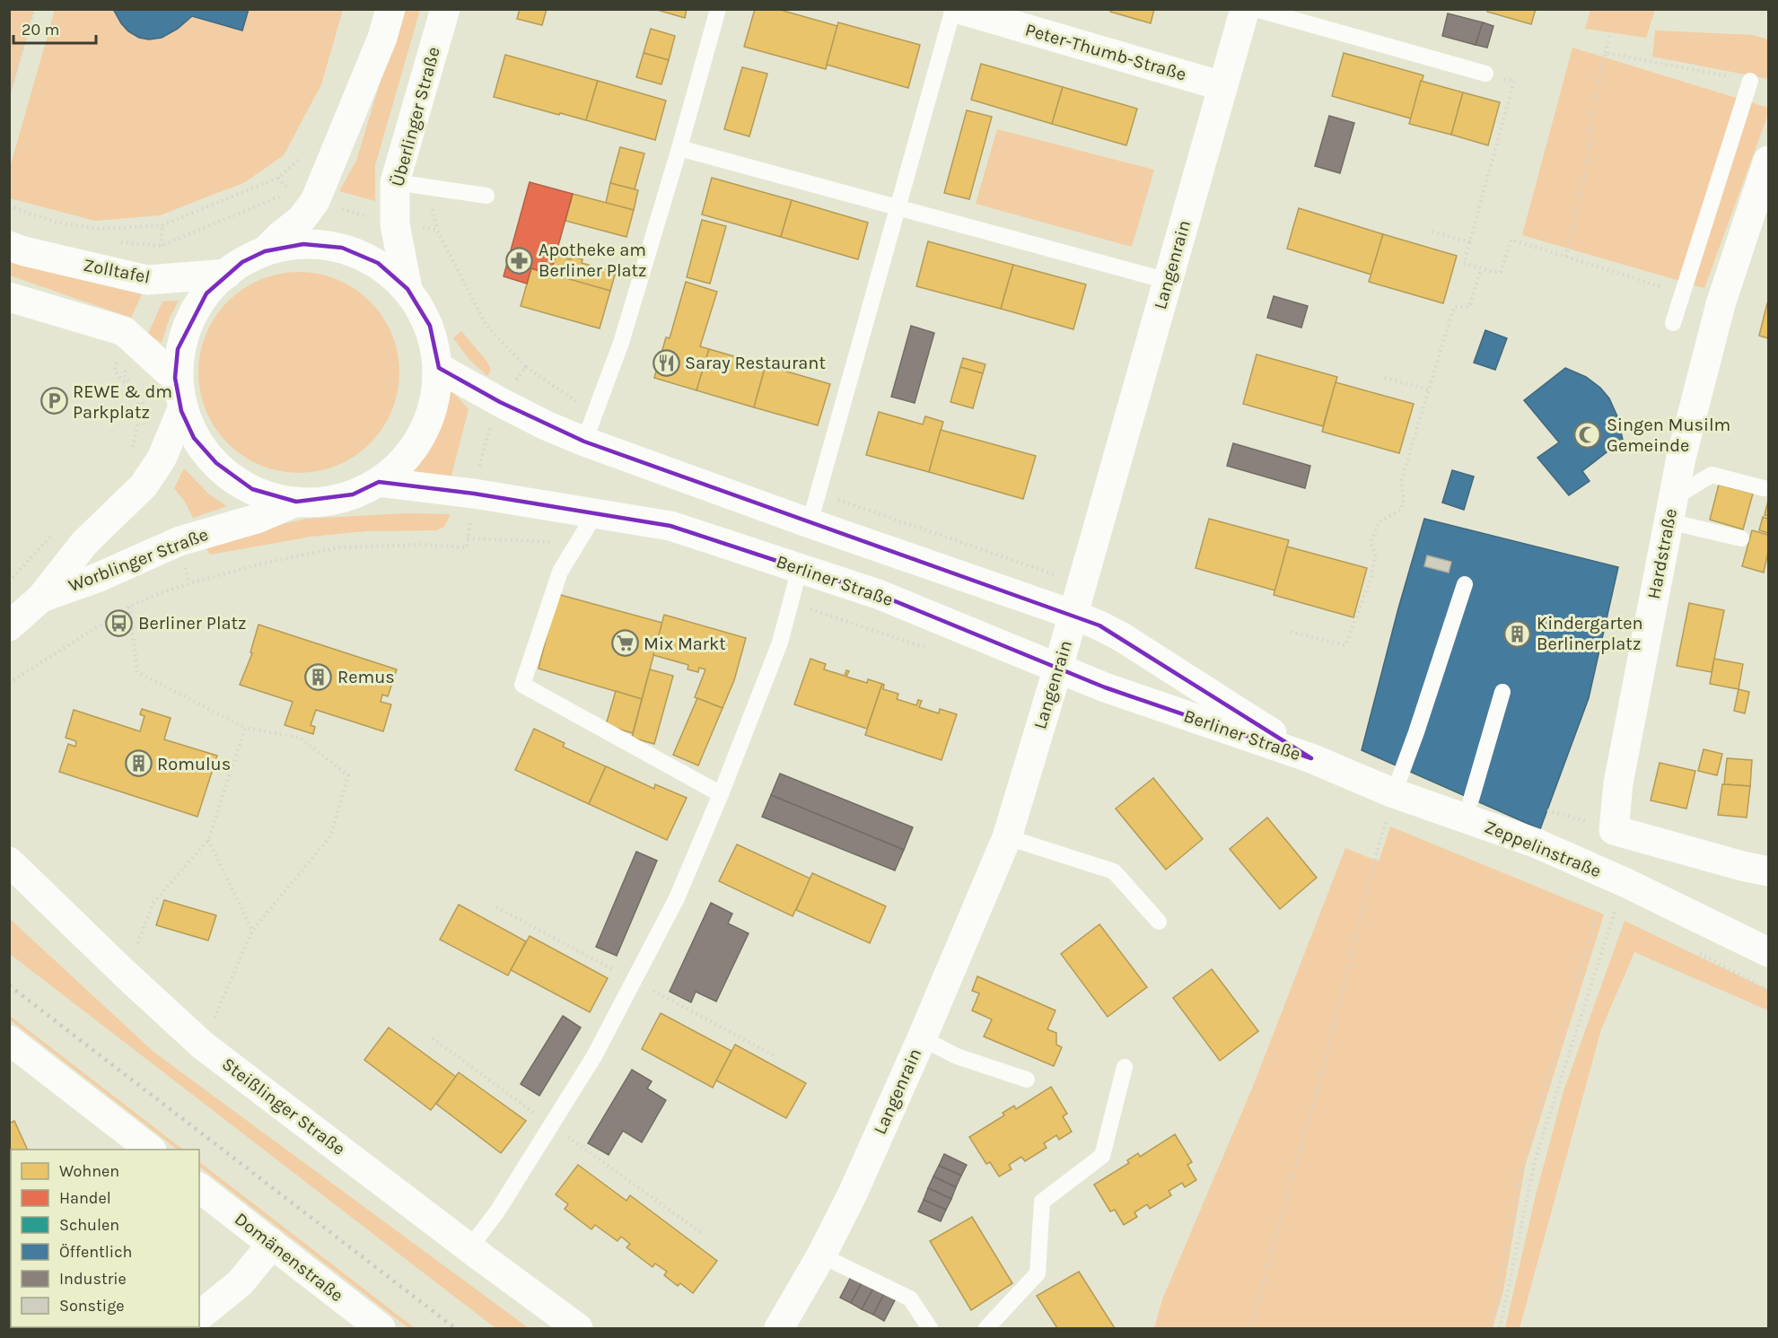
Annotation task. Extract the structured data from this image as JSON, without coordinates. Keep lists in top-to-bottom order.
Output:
{
  "streets": {
    "street": [
      "Peter-Thumb-Straße",
      "Überlinger Straße",
      "Langenrain",
      "Zolltafel",
      "Hardstraße",
      "Worblinger Straße",
      "Berliner Straße",
      "Zeppelinstraße",
      "Steißlinger Straße",
      "Domänenstraße"
    ]
  },
  "crossings": [
    ["Peter-Thumb-Straße", "Langenrain"],
    ["Langenrain", "Berliner Straße"],
    ["Berliner Straße", "Zeppelinstraße"]
  ],
  "places": {
    "pharmacy": ["Apotheke am Berliner Platz"],
    "restaurant": ["Saray Restaurant"],
    "parking": ["REWE & dm Parkplatz"],
    "mosque": ["Singen Musilm Gemeinde"],
    "bus stop": ["Berliner Platz"],
    "building": ["Kindergarten Berlinerplatz", "Remus", "Romulus"],
    "supermarket": ["Mix Markt"]
  },
  "legend": [
    "Wohnen",
    "Handel",
    "Schulen",
    "Öffentlich",
    "Industrie",
    "Sonstige"
  ],
  "scale_bar": "20 m"
}
